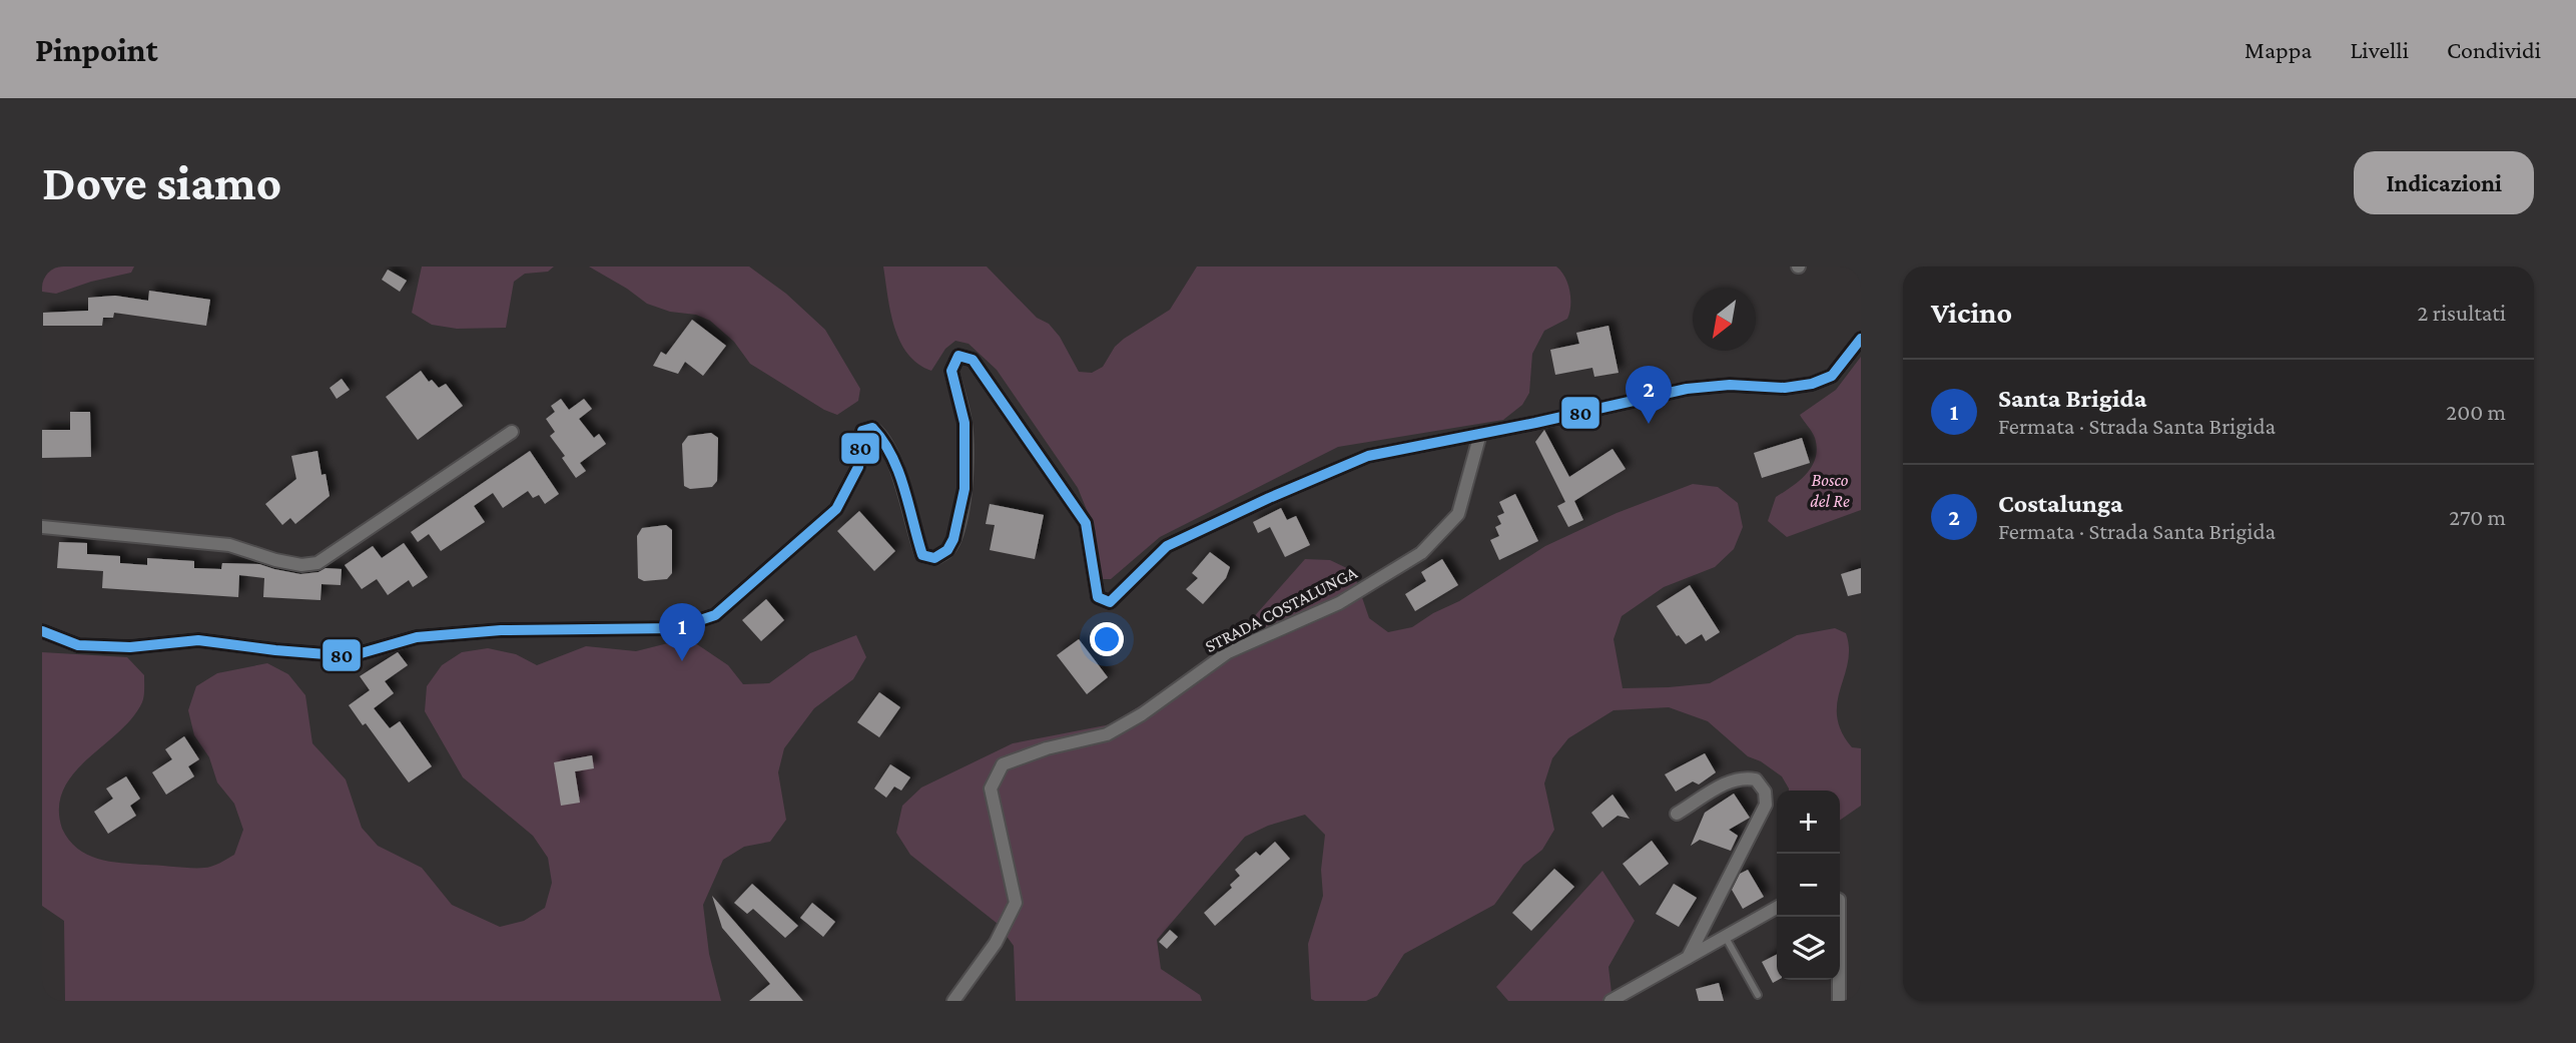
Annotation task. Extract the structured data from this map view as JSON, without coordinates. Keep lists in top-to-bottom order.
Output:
{
  "streets": {
    "street": ["STRADA COSTALUNGA"]
  },
  "parks": ["Bosco del Re"],
  "lines": ["transit line 80"],
  "north": "bottom left",
  "page": {
    "header": "Pinpoint",
    "nav": ["Mappa", "Livelli", "Condividi"],
    "buttons": "Indicazioni",
    "title": "Dove siamo",
    "heading": ["Vicino", "2 risultati"],
    "list": [
      {
        "mark": "1",
        "name": "Santa Brigida",
        "note": "Fermata · Strada Santa Brigida",
        "value": "200 m"
      },
      {
        "mark": "2",
        "name": "Costalunga",
        "note": "Fermata · Strada Santa Brigida",
        "value": "270 m"
      }
    ],
    "pins": ["2", "1"],
    "map_buttons": ["+", "−"]
  }
}
